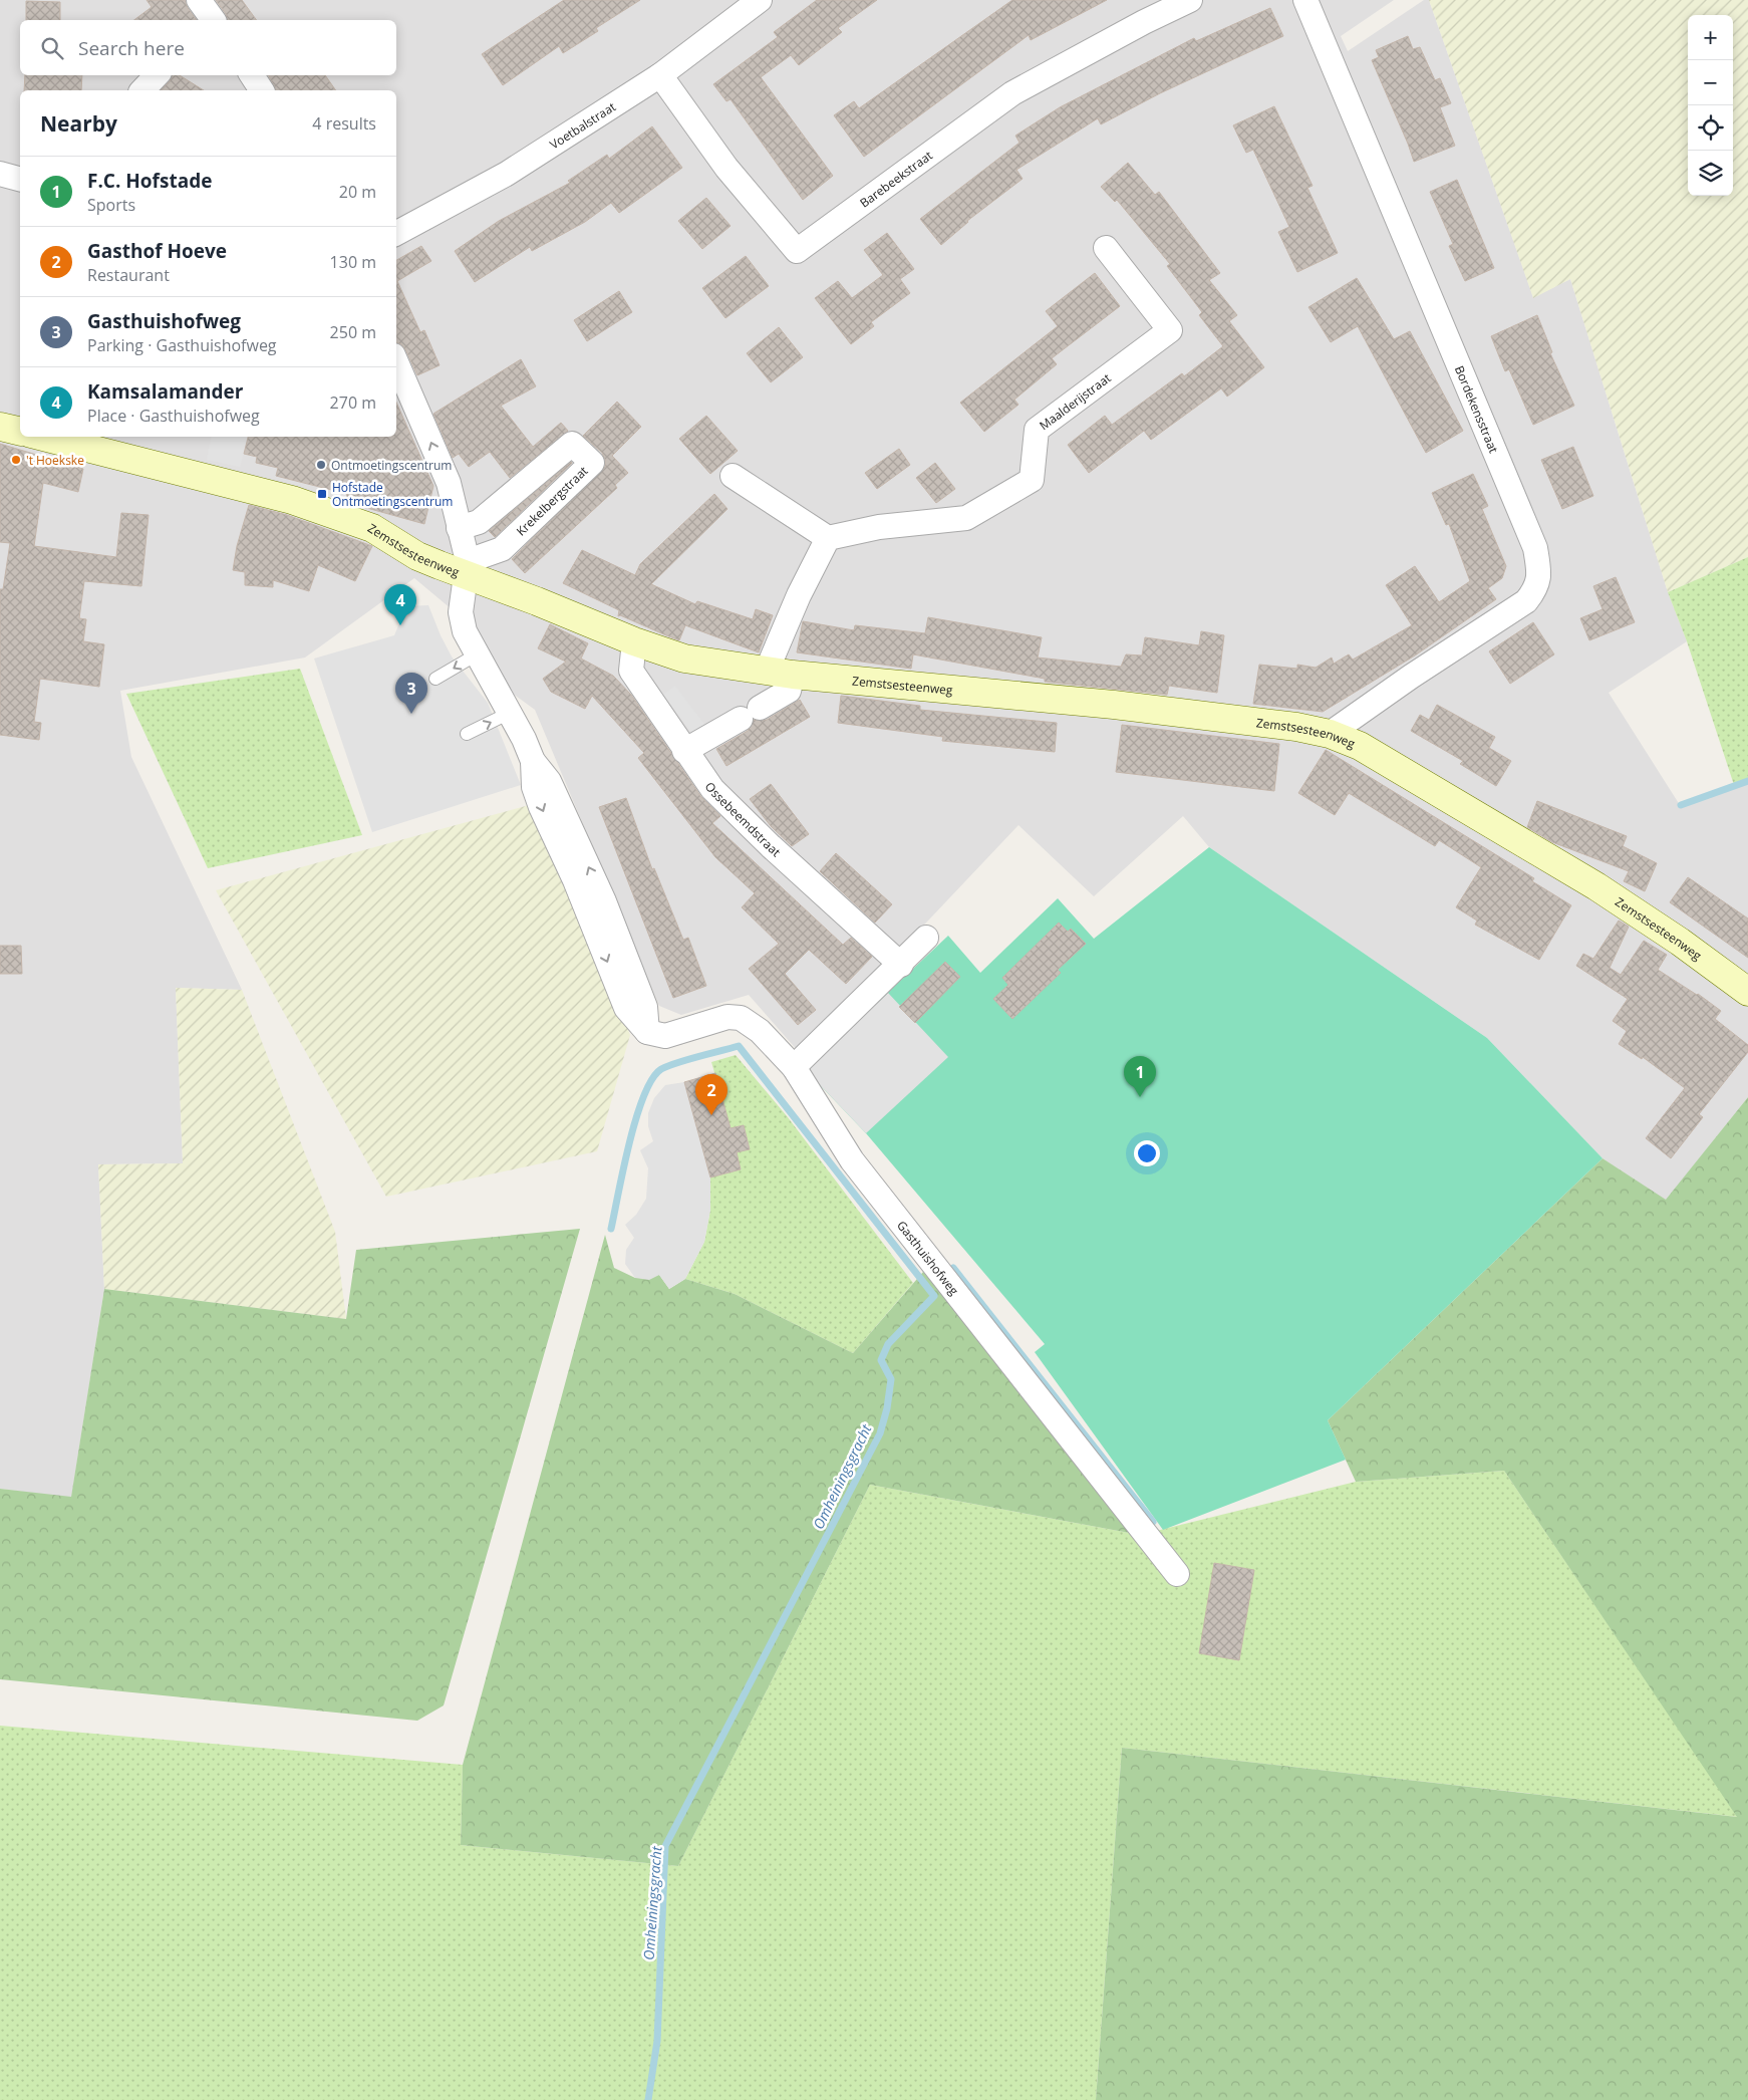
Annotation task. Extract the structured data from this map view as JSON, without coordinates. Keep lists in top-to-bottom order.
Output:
{
  "streets": {
    "street": [
      "Voetbalstraat",
      "Barebeekstraat",
      "Maalderijstraat",
      "Bordekensstraat",
      "Krekelbergstraat",
      "Zemstsesteenweg",
      "Ossebeemdstraat",
      "Gasthuishofweg"
    ]
  },
  "crossings": [
    ["Voetbalstraat", "Barebeekstraat"],
    ["Bordekensstraat", "Zemstsesteenweg"],
    ["Krekelbergstraat", "Zemstsesteenweg"],
    ["Krekelbergstraat", "Gasthuishofweg"],
    ["Zemstsesteenweg", "Ossebeemdstraat"],
    ["Zemstsesteenweg", "Gasthuishofweg"]
  ],
  "water": ["Omheiningsgracht"],
  "places": {
    "other": ["'t Hoekske", "Ontmoetingscentrum"],
    "transit": ["Hofstade Ontmoetingscentrum"]
  },
  "page": {
    "map_buttons": ["+", "−"],
    "search": "Search here",
    "heading": ["Nearby", "4 results"],
    "list": [
      {
        "mark": "1",
        "name": "F.C. Hofstade",
        "note": "Sports",
        "value": "20 m"
      },
      {
        "mark": "2",
        "name": "Gasthof Hoeve",
        "note": "Restaurant",
        "value": "130 m"
      },
      {
        "mark": "3",
        "name": "Gasthuishofweg",
        "note": "Parking · Gasthuishofweg",
        "value": "250 m"
      },
      {
        "mark": "4",
        "name": "Kamsalamander",
        "note": "Place · Gasthuishofweg",
        "value": "270 m"
      }
    ],
    "pins": [
      "4",
      "3",
      "1",
      "2"
    ]
  }
}
